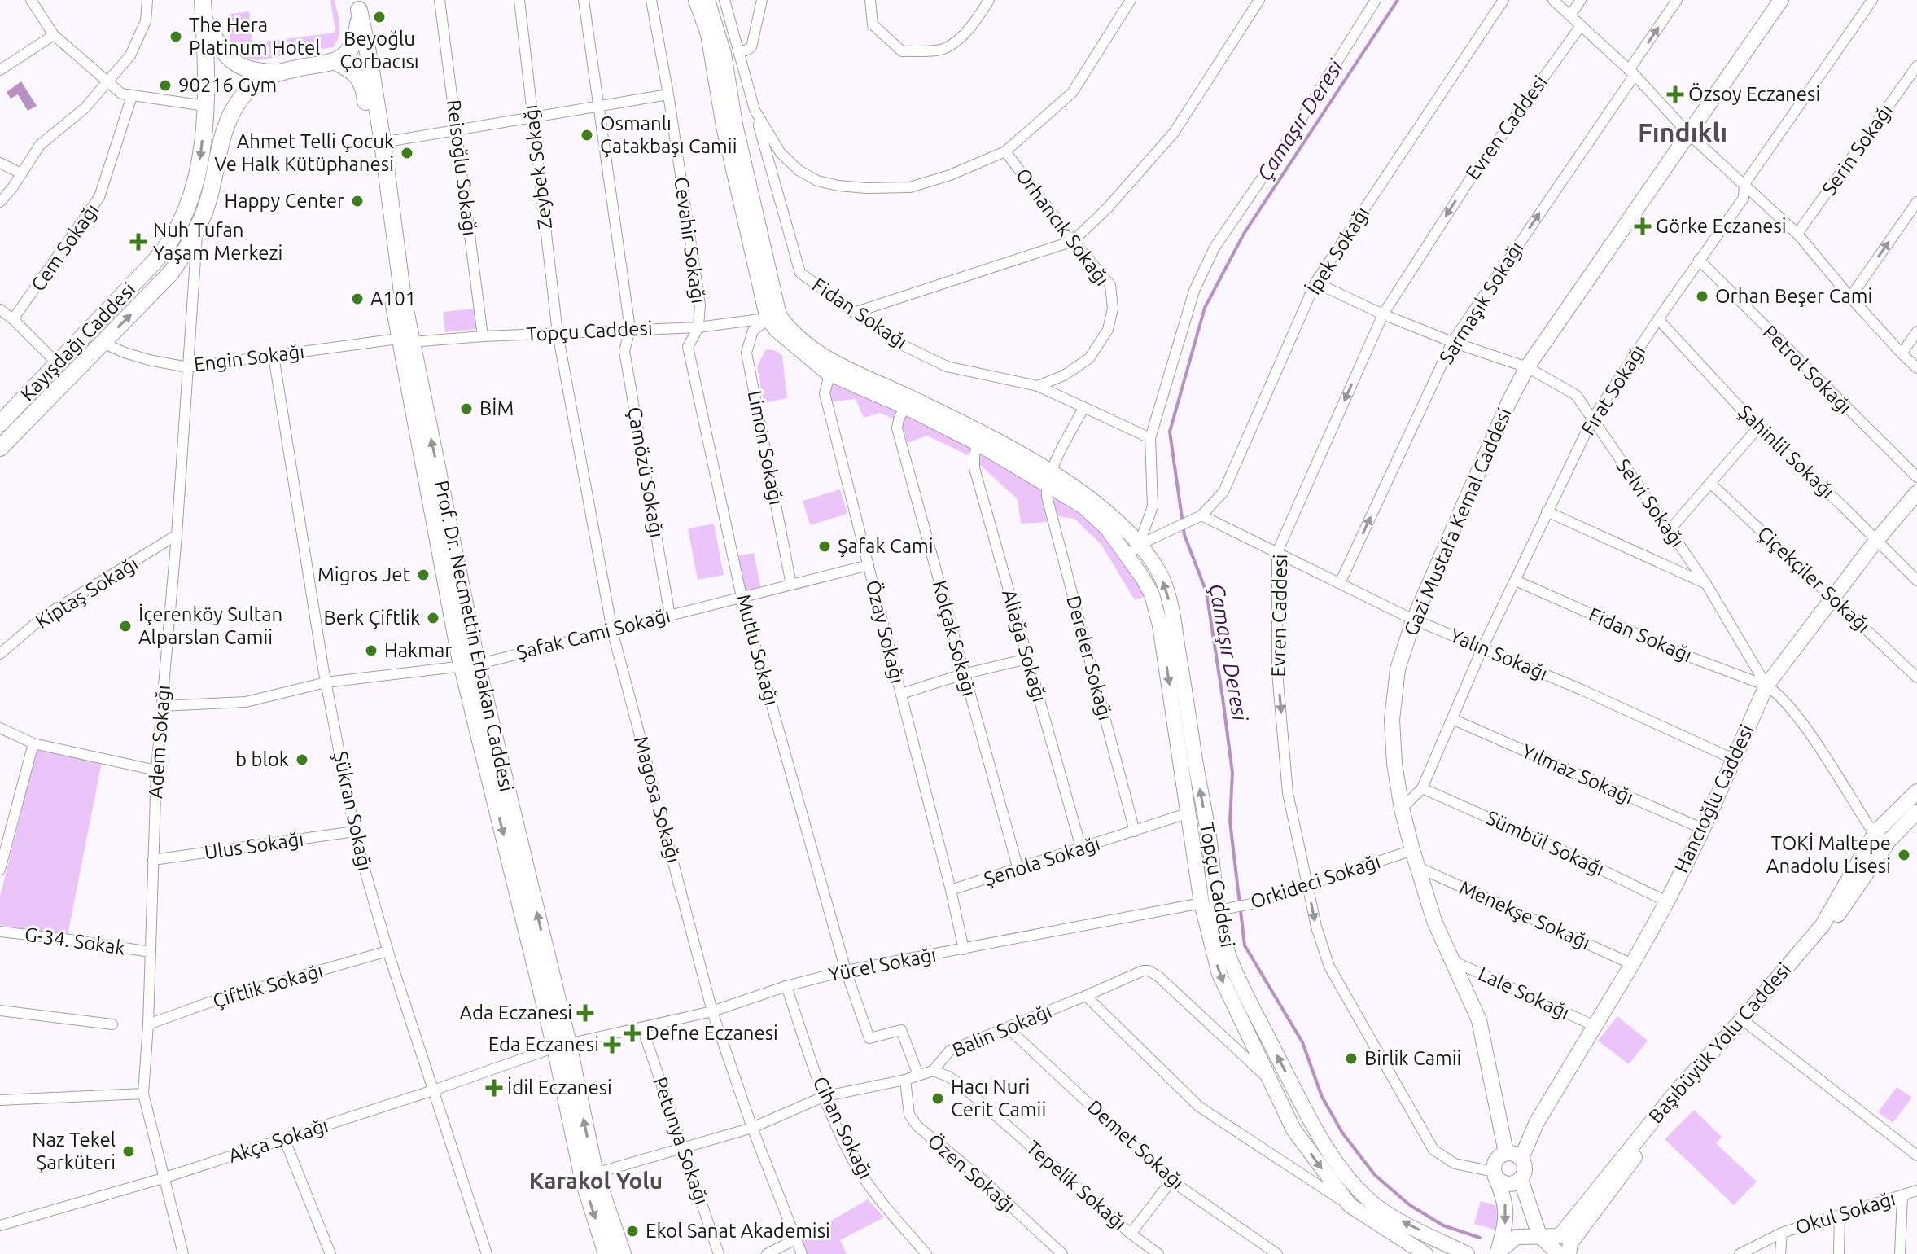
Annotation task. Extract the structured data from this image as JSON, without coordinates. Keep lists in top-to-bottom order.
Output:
{
  "streets": {
    "main road": ["Kayışdağı Caddesi", "Prof. Dr. Necmettin Erbakan Caddesi"],
    "street": [
      "Evren Caddesi",
      "Serin Sokağı",
      "Zeybek Sokağı",
      "Reisoğlu Sokağı",
      "Orhancık Sokağı",
      "Cevahir Sokağı",
      "Cem Sokağı",
      "İpek Sokağı",
      "Sarmaşık Sokağı",
      "Fidan Sokağı",
      "Topçu Caddesi",
      "Engin Sokağı",
      "Petrol Sokağı",
      "Fırat Sokağı",
      "Limon Sokağı",
      "Şahinlil Sokağı",
      "Çamözü Sokağı",
      "Selvi Sokağı",
      "Gazi Mustafa Kemal Caddesi",
      "Çiçekçiler Sokağı",
      "Kiptaş Sokağı",
      "Özay Sokağı",
      "Şafak Cami Sokağı",
      "Kolçak Sokağı",
      "Aliağa Sokağı",
      "Mutlu Sokağı",
      "Yalın Sokağı",
      "Dereler Sokağı",
      "Adem Sokağı",
      "Yılmaz Sokağı",
      "Hancıoğlu Caddesi",
      "Magosa Sokağı",
      "Şükran Sokağı",
      "Sümbül Sokağı",
      "Ulus Sokağı",
      "Şenola Sokağı",
      "Orkideci Sokağı",
      "Menekşe Sokağı",
      "G-34. Sokak",
      "Yücel Sokağı",
      "Çiftlik Sokağı",
      "Lale Sokağı",
      "Balin Sokağı",
      "Başıbüyük Yolu Caddesi",
      "Cihan Sokağı",
      "Akça Sokağı",
      "Petunya Sokağı",
      "Demet Sokağı",
      "Özen Sokağı",
      "Tepelik Sokağı",
      "Okul Sokağı"
    ]
  },
  "crossings": [
    ["Evren Caddesi", "Selvi Sokağı"],
    ["Evren Caddesi", "Gazi Mustafa Kemal Caddesi"],
    ["Evren Caddesi", "Yalın Sokağı"],
    ["Evren Caddesi", "Hancıoğlu Caddesi"],
    ["Evren Caddesi", "Orkideci Sokağı"],
    ["Zeybek Sokağı", "Topçu Caddesi"],
    ["Zeybek Sokağı", "Magosa Sokağı"],
    ["Reisoğlu Sokağı", "Topçu Caddesi"],
    ["Orhancık Sokağı", "Fidan Sokağı"],
    ["Cevahir Sokağı", "Topçu Caddesi"],
    ["Cevahir Sokağı", "Mutlu Sokağı"],
    ["İpek Sokağı", "Selvi Sokağı"],
    ["İpek Sokağı", "Yalın Sokağı"],
    ["Sarmaşık Sokağı", "Selvi Sokağı"],
    ["Sarmaşık Sokağı", "Yalın Sokağı"],
    ["Fidan Sokağı", "Fırat Sokağı"],
    ["Fidan Sokağı", "Selvi Sokağı"],
    ["Fidan Sokağı", "Hancıoğlu Caddesi"],
    ["Topçu Caddesi", "Engin Sokağı"],
    ["Topçu Caddesi", "Limon Sokağı"],
    ["Topçu Caddesi", "Çamözü Sokağı"],
    ["Topçu Caddesi", "Özay Sokağı"],
    ["Topçu Caddesi", "Prof. Dr. Necmettin Erbakan Caddesi"],
    ["Topçu Caddesi", "Kolçak Sokağı"],
    ["Topçu Caddesi", "Aliağa Sokağı"],
    ["Topçu Caddesi", "Mutlu Sokağı"],
    ["Topçu Caddesi", "Dereler Sokağı"],
    ["Topçu Caddesi", "Magosa Sokağı"],
    ["Topçu Caddesi", "Şenola Sokağı"],
    ["Topçu Caddesi", "Orkideci Sokağı"],
    ["Topçu Caddesi", "Yücel Sokağı"],
    ["Topçu Caddesi", "Balin Sokağı"],
    ["Kayışdağı Caddesi", "Engin Sokağı"],
    ["Kayışdağı Caddesi", "Prof. Dr. Necmettin Erbakan Caddesi"],
    ["Kayışdağı Caddesi", "Adem Sokağı"],
    ["Engin Sokağı", "Prof. Dr. Necmettin Erbakan Caddesi"],
    ["Engin Sokağı", "Adem Sokağı"],
    ["Engin Sokağı", "Şükran Sokağı"],
    ["Petrol Sokağı", "Fırat Sokağı"],
    ["Fırat Sokağı", "Şahinlil Sokağı"],
    ["Fırat Sokağı", "Selvi Sokağı"],
    ["Fırat Sokağı", "Gazi Mustafa Kemal Caddesi"],
    ["Fırat Sokağı", "Yalın Sokağı"],
    ["Fırat Sokağı", "Yılmaz Sokağı"],
    ["Fırat Sokağı", "Sümbül Sokağı"],
    ["Limon Sokağı", "Şafak Cami Sokağı"],
    ["Şahinlil Sokağı", "Hancıoğlu Caddesi"],
    ["Çamözü Sokağı", "Şafak Cami Sokağı"],
    ["Selvi Sokağı", "Gazi Mustafa Kemal Caddesi"],
    ["Selvi Sokağı", "Hancıoğlu Caddesi"],
    ["Selvi Sokağı", "Başıbüyük Yolu Caddesi"],
    ["Gazi Mustafa Kemal Caddesi", "Yalın Sokağı"],
    ["Gazi Mustafa Kemal Caddesi", "Hancıoğlu Caddesi"],
    ["Gazi Mustafa Kemal Caddesi", "Orkideci Sokağı"],
    ["Gazi Mustafa Kemal Caddesi", "Menekşe Sokağı"],
    ["Gazi Mustafa Kemal Caddesi", "Lale Sokağı"],
    ["Çiçekçiler Sokağı", "Hancıoğlu Caddesi"],
    ["Kiptaş Sokağı", "Adem Sokağı"],
    ["Özay Sokağı", "Şafak Cami Sokağı"],
    ["Özay Sokağı", "Şenola Sokağı"],
    ["Şafak Cami Sokağı", "Prof. Dr. Necmettin Erbakan Caddesi"],
    ["Şafak Cami Sokağı", "Mutlu Sokağı"],
    ["Şafak Cami Sokağı", "Adem Sokağı"],
    ["Şafak Cami Sokağı", "Magosa Sokağı"],
    ["Şafak Cami Sokağı", "Şükran Sokağı"],
    ["Prof. Dr. Necmettin Erbakan Caddesi", "Yücel Sokağı"],
    ["Prof. Dr. Necmettin Erbakan Caddesi", "Balin Sokağı"],
    ["Prof. Dr. Necmettin Erbakan Caddesi", "Akça Sokağı"],
    ["Kolçak Sokağı", "Şenola Sokağı"],
    ["Aliağa Sokağı", "Şenola Sokağı"],
    ["Mutlu Sokağı", "Yücel Sokağı"],
    ["Mutlu Sokağı", "Balin Sokağı"],
    ["Yalın Sokağı", "Hancıoğlu Caddesi"],
    ["Dereler Sokağı", "Şenola Sokağı"],
    ["Adem Sokağı", "Ulus Sokağı"],
    ["Adem Sokağı", "G-34. Sokak"],
    ["Adem Sokağı", "Çiftlik Sokağı"],
    ["Adem Sokağı", "Akça Sokağı"],
    ["Yılmaz Sokağı", "Hancıoğlu Caddesi"],
    ["Hancıoğlu Caddesi", "Sümbül Sokağı"],
    ["Hancıoğlu Caddesi", "Menekşe Sokağı"],
    ["Hancıoğlu Caddesi", "Lale Sokağı"],
    ["Magosa Sokağı", "Yücel Sokağı"],
    ["Magosa Sokağı", "Balin Sokağı"],
    ["Şükran Sokağı", "Ulus Sokağı"],
    ["Şükran Sokağı", "Çiftlik Sokağı"],
    ["Şükran Sokağı", "Akça Sokağı"],
    ["Yücel Sokağı", "Cihan Sokağı"],
    ["Yücel Sokağı", "Akça Sokağı"],
    ["Yücel Sokağı", "Petunya Sokağı"],
    ["Balin Sokağı", "Cihan Sokağı"],
    ["Balin Sokağı", "Petunya Sokağı"],
    ["Balin Sokağı", "Demet Sokağı"],
    ["Balin Sokağı", "Özen Sokağı"],
    ["Balin Sokağı", "Tepelik Sokağı"]
  ],
  "one_way": ["Evren Caddesi", "Sarmaşık Sokağı"],
  "districts": ["Fındıklı", "Karakol Yolu"],
  "water": ["Çamaşır Deresi"],
  "places": {
    "other": [
      "Beyoğlu Çorbacısı",
      "The Hera Platinum Hotel",
      "90216 Gym",
      "Osmanlı Çatakbaşı Camii",
      "Ahmet Telli Çocuk Ve Halk Kütüphanesi",
      "Happy Center",
      "Orhan Beşer Cami",
      "A101",
      "BİM",
      "Şafak Cami",
      "Migros Jet",
      "Berk Çiftlik",
      "İçerenköy Sultan Alparslan Camii",
      "Hakmar",
      "b blok",
      "TOKİ Maltepe Anadolu Lisesi",
      "Birlik Camii",
      "Hacı Nuri Cerit Camii",
      "Naz Tekel Şarküteri",
      "Ekol Sanat Akademisi"
    ],
    "health": [
      "Özsoy Eczanesi",
      "Görke Eczanesi",
      "Nuh Tufan Yaşam Merkezi",
      "Ada Eczanesi",
      "Defne Eczanesi",
      "Eda Eczanesi",
      "İdil Eczanesi"
    ]
  }
}
